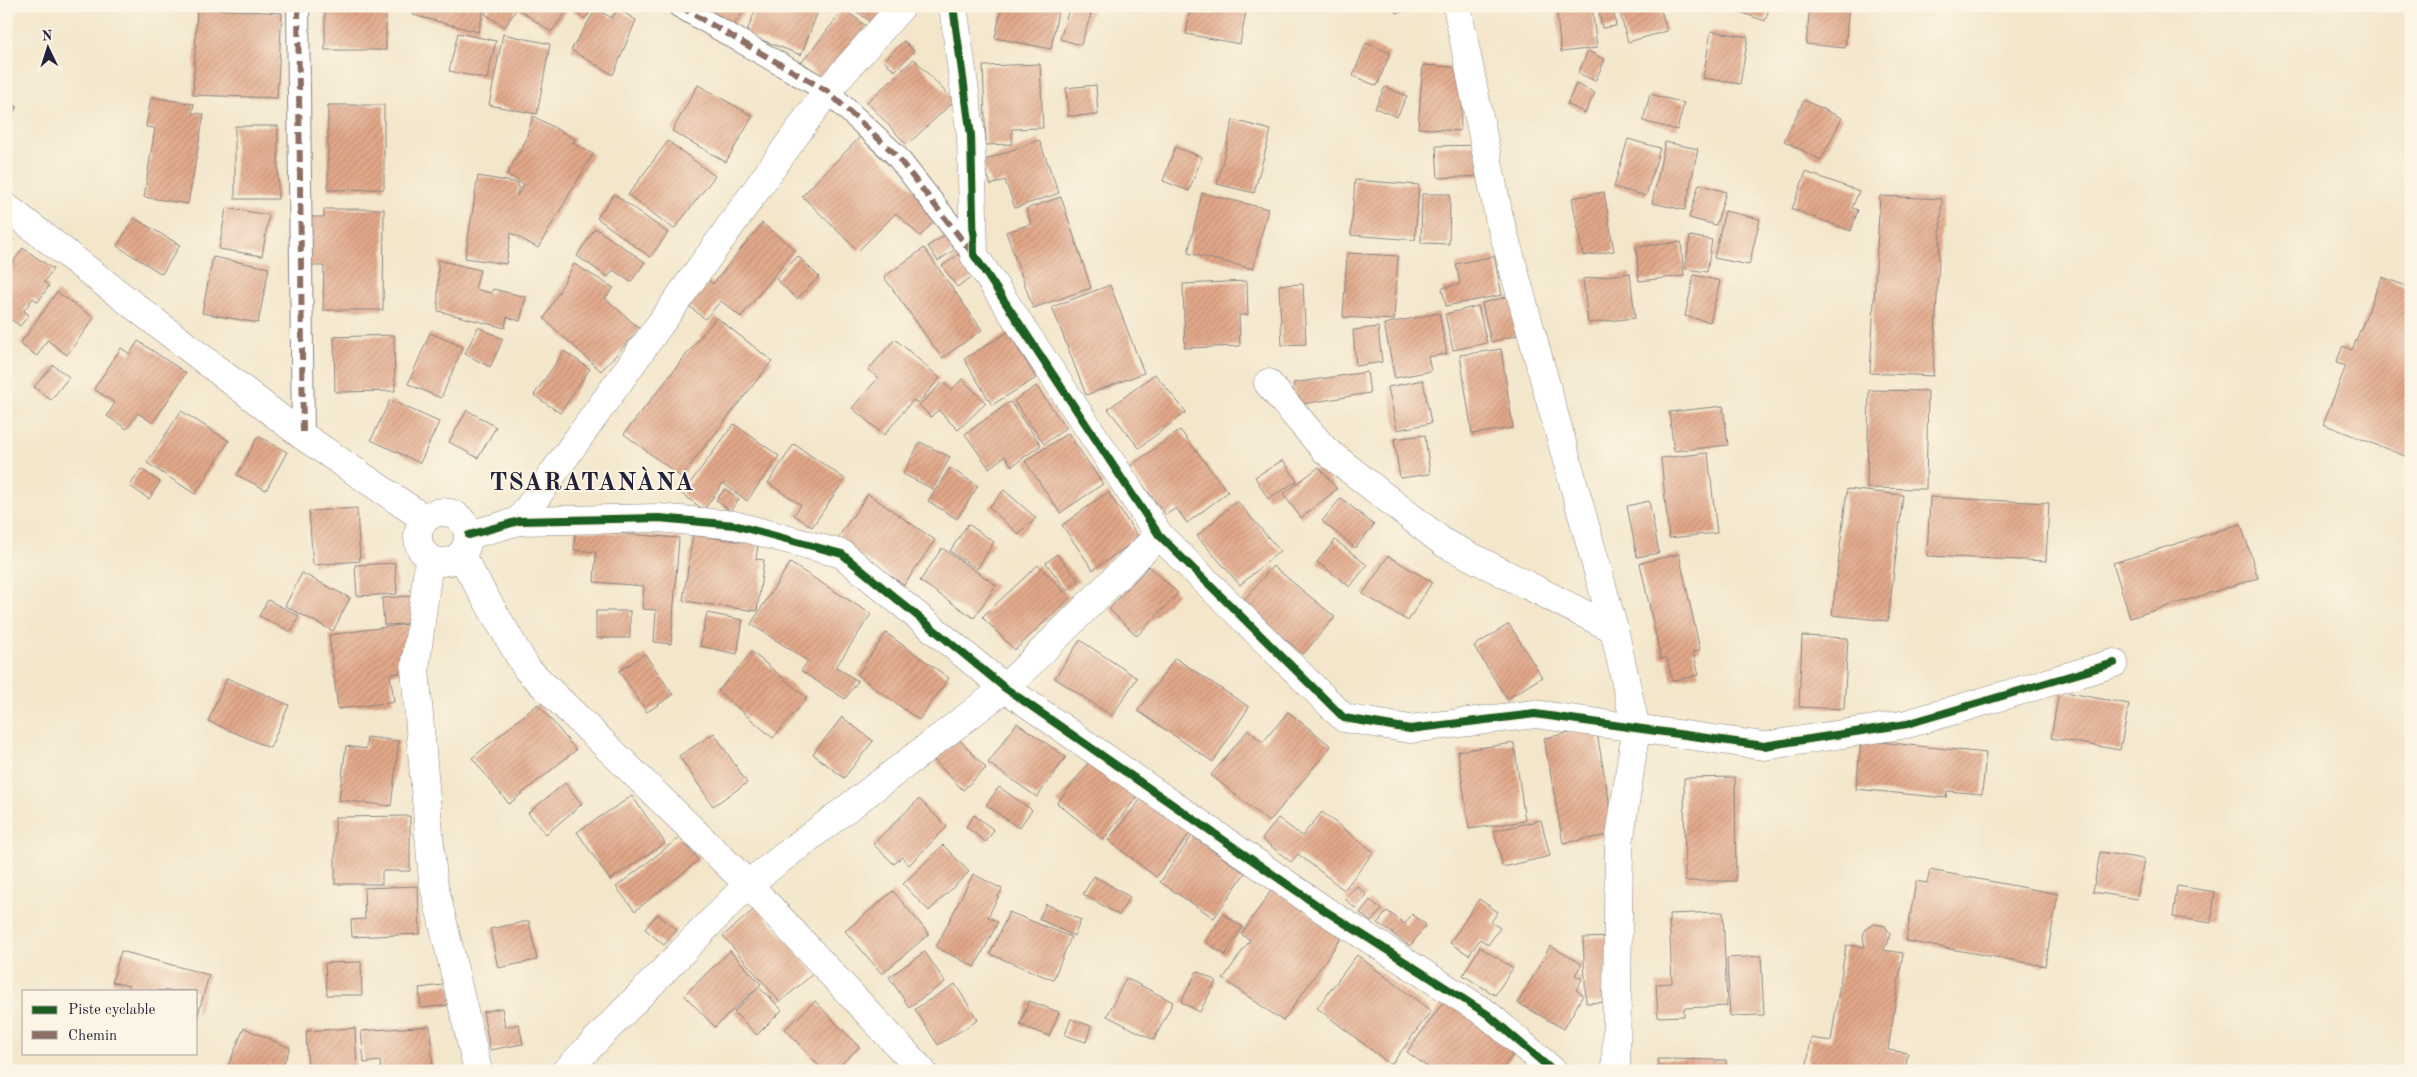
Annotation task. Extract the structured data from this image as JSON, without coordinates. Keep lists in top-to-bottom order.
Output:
{
  "districts": ["TSARATANÀNA"],
  "legend": ["Piste cyclable", "Chemin"],
  "north": "top"
}
